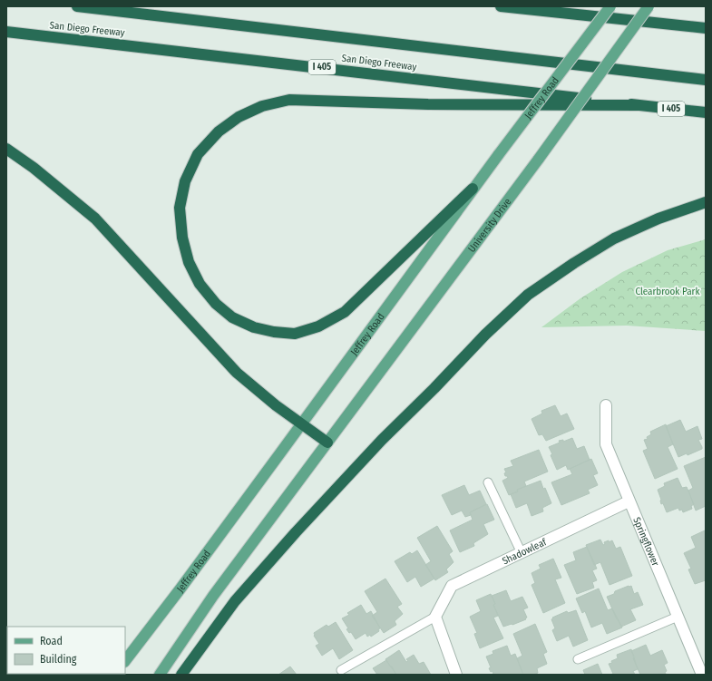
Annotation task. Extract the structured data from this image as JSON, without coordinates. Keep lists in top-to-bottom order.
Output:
{
  "streets": {
    "highway": ["San Diego Freeway", "I 405"],
    "main road": ["Jeffrey Road", "University Drive"],
    "street": ["Springflower", "Shadowleaf"]
  },
  "crossings": [
    ["Springflower", "Shadowleaf"]
  ],
  "parks": ["Clearbrook Park"],
  "legend": ["Road", "Building"]
}
